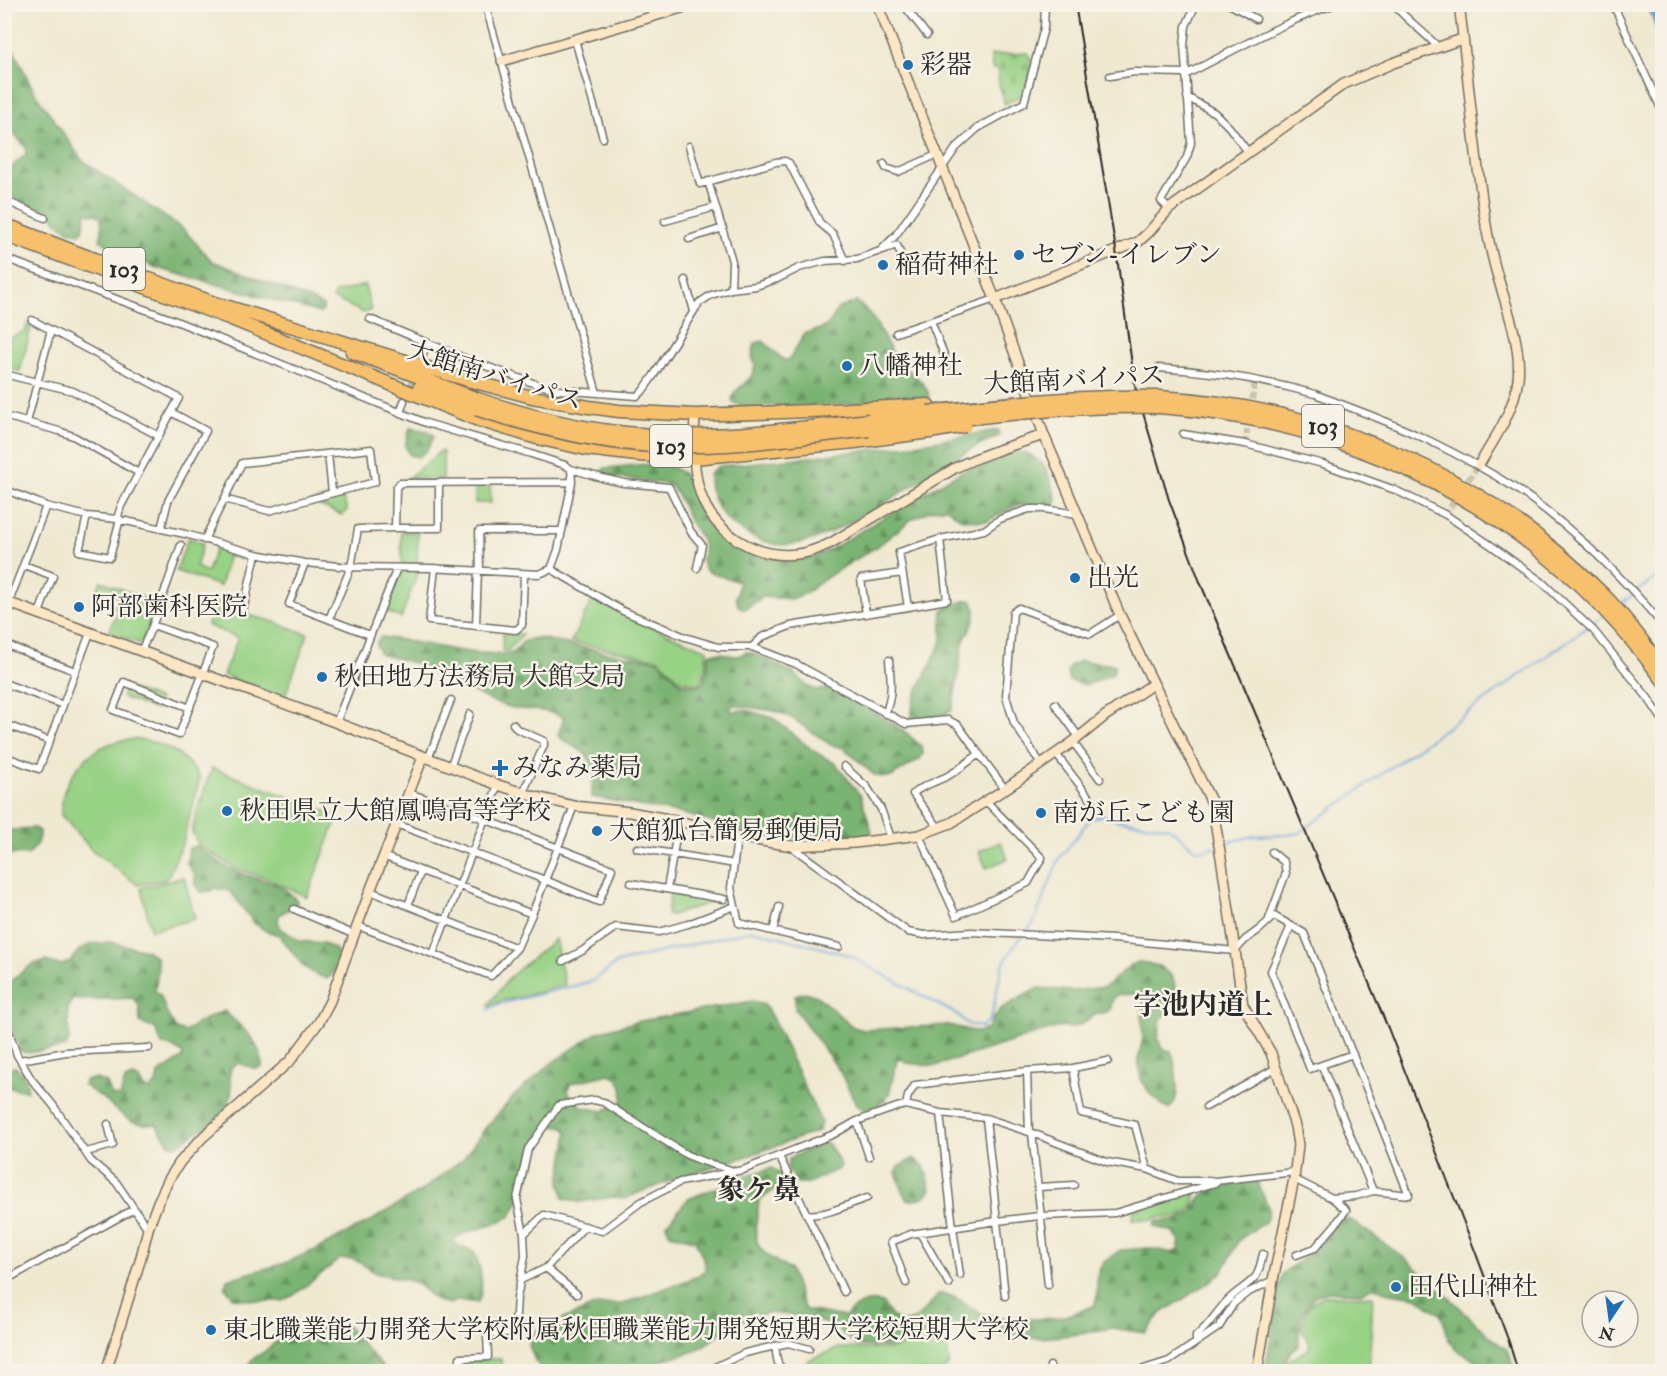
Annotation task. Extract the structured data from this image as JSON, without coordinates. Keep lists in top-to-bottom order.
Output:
{
  "streets": {
    "highway": ["103", "大館南バイパス"]
  },
  "districts": ["字池内道上", "象ケ鼻"],
  "places": {
    "other": [
      "彩器",
      "セブン-イレブン",
      "稲荷神社",
      "八幡神社",
      "出光",
      "阿部歯科医院",
      "秋田地方法務局 大館支局",
      "秋田県立大館鳳鳴高等学校",
      "南が丘こども園",
      "大館狐台簡易郵便局",
      "田代山神社",
      "東北職業能力開発大学校附属秋田職業能力開発短期大学校短期大学校"
    ],
    "health": ["みなみ薬局"]
  },
  "north": "bottom"
}
